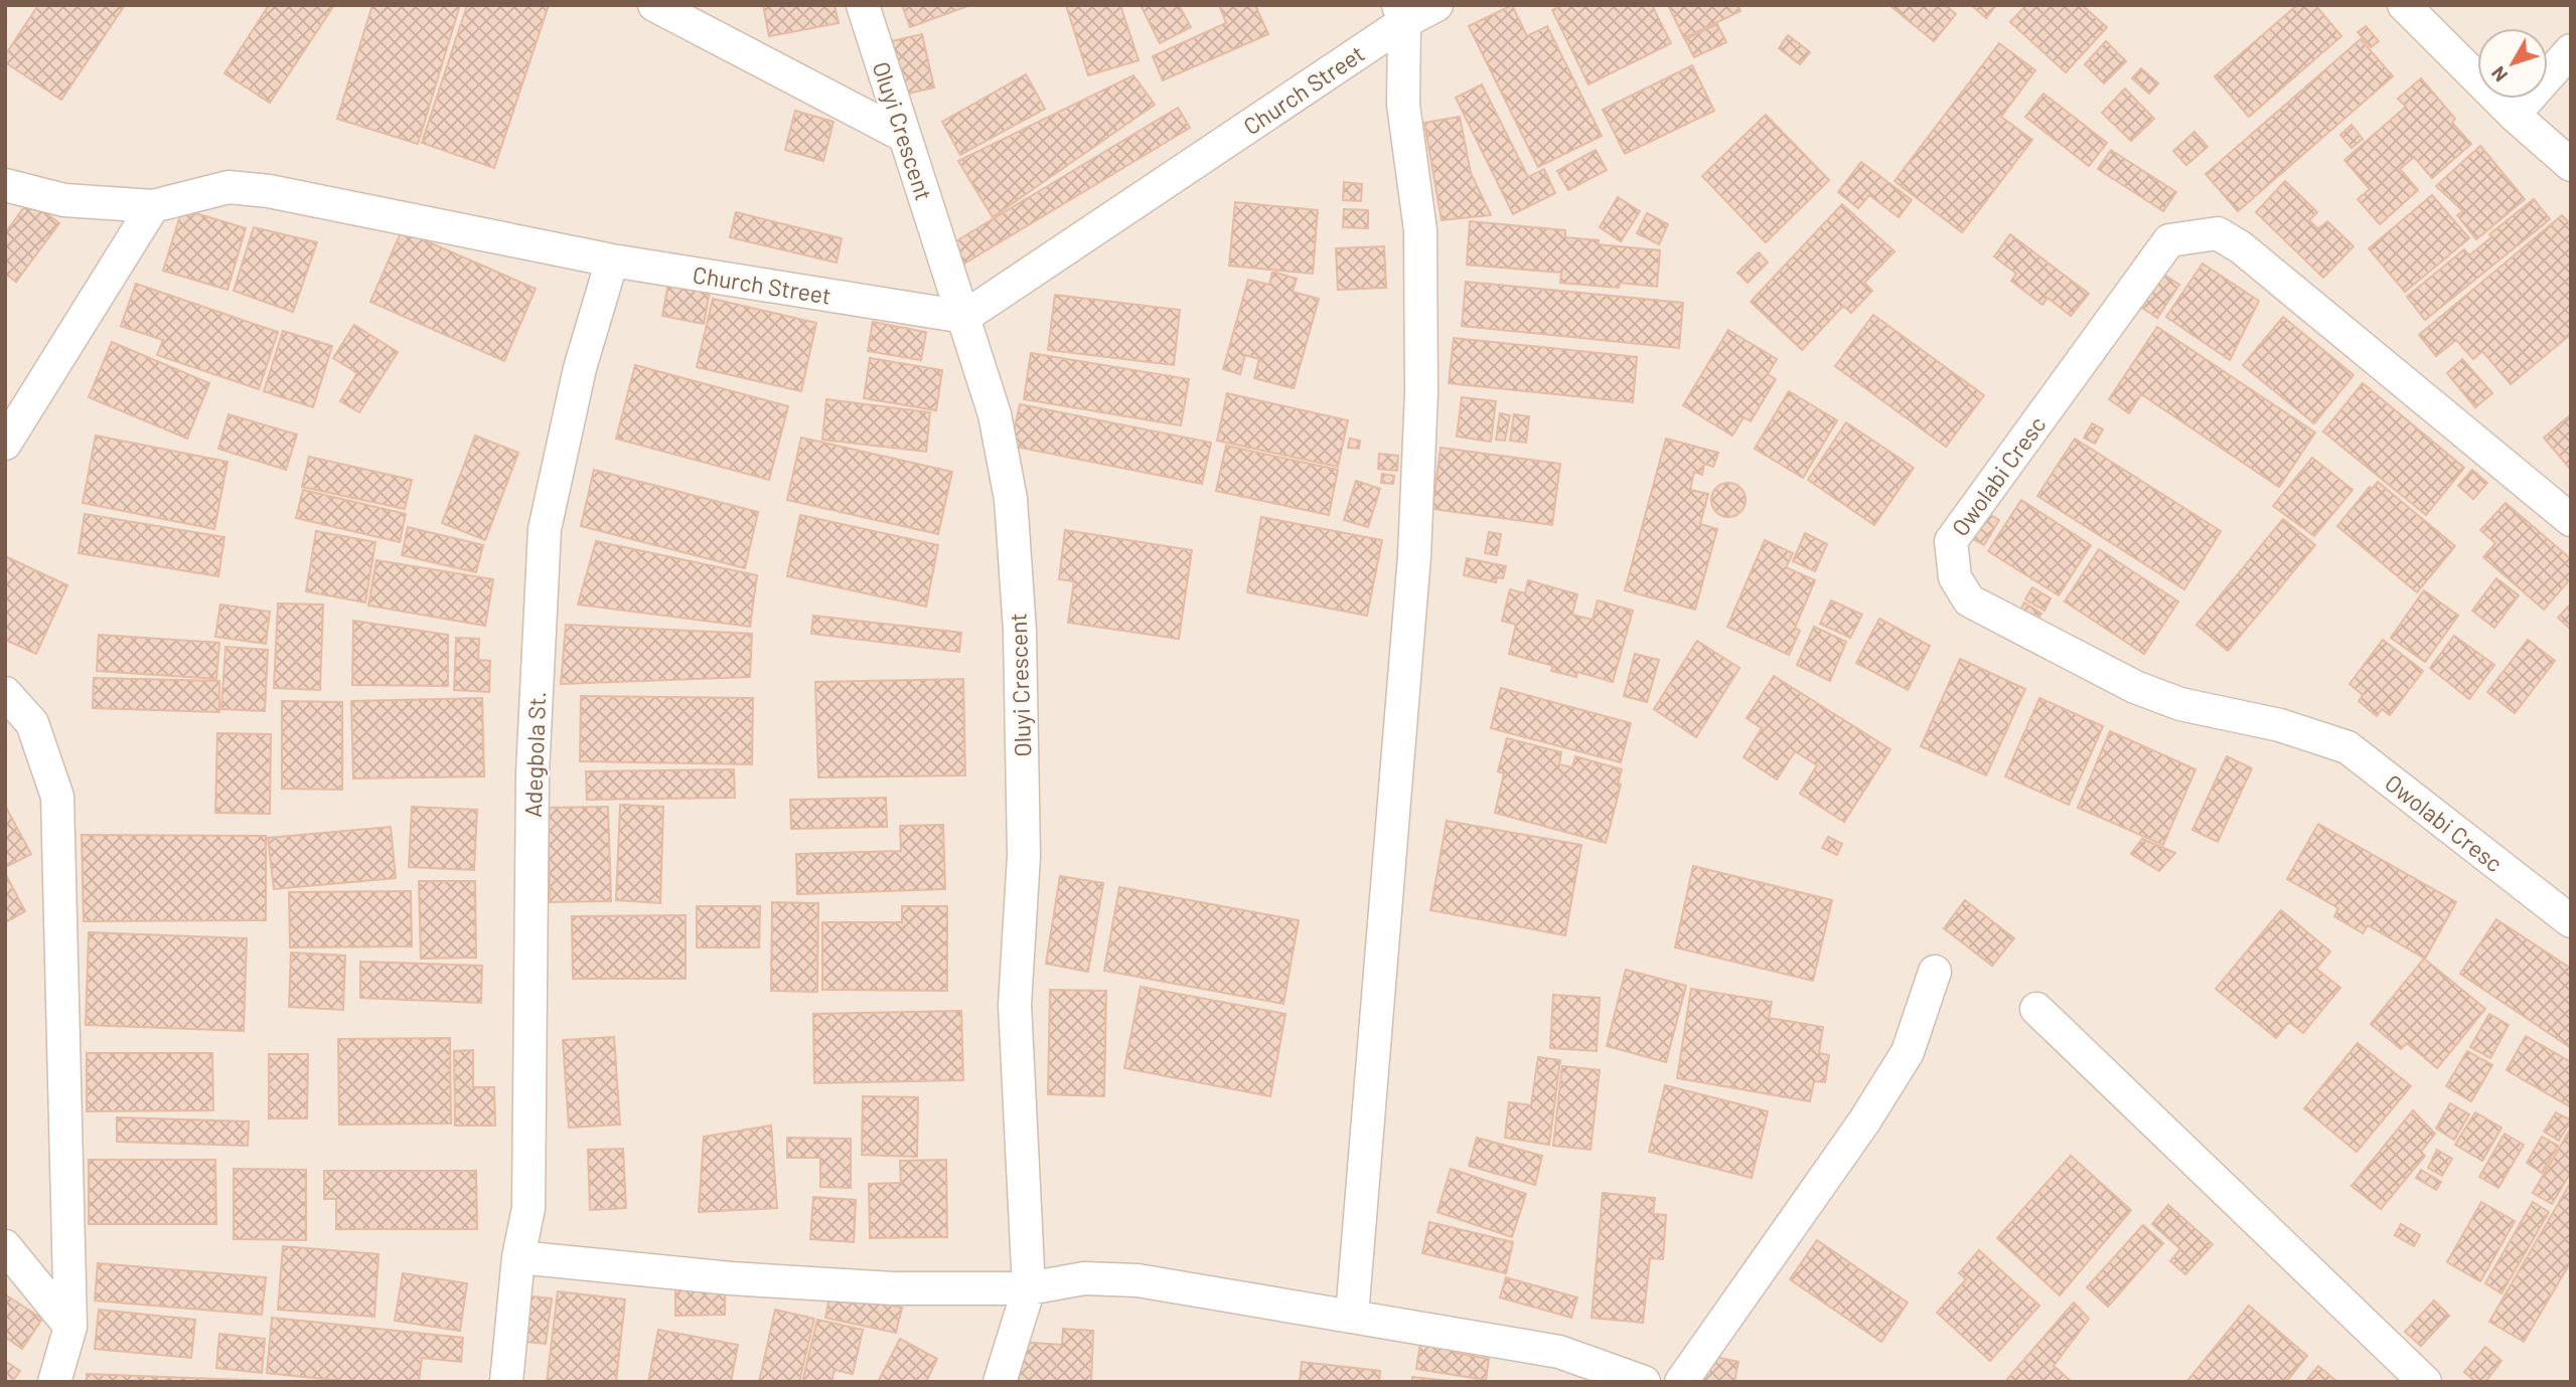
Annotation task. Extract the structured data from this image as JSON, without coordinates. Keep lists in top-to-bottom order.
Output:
{
  "streets": {
    "street": [
      "Church Street",
      "Oluyi Crescent",
      "Owolabi Cresc",
      "Adegbola St."
    ]
  },
  "crossings": [
    ["Church Street", "Oluyi Crescent"],
    ["Church Street", "Adegbola St."]
  ],
  "north": "bottom left"
}
